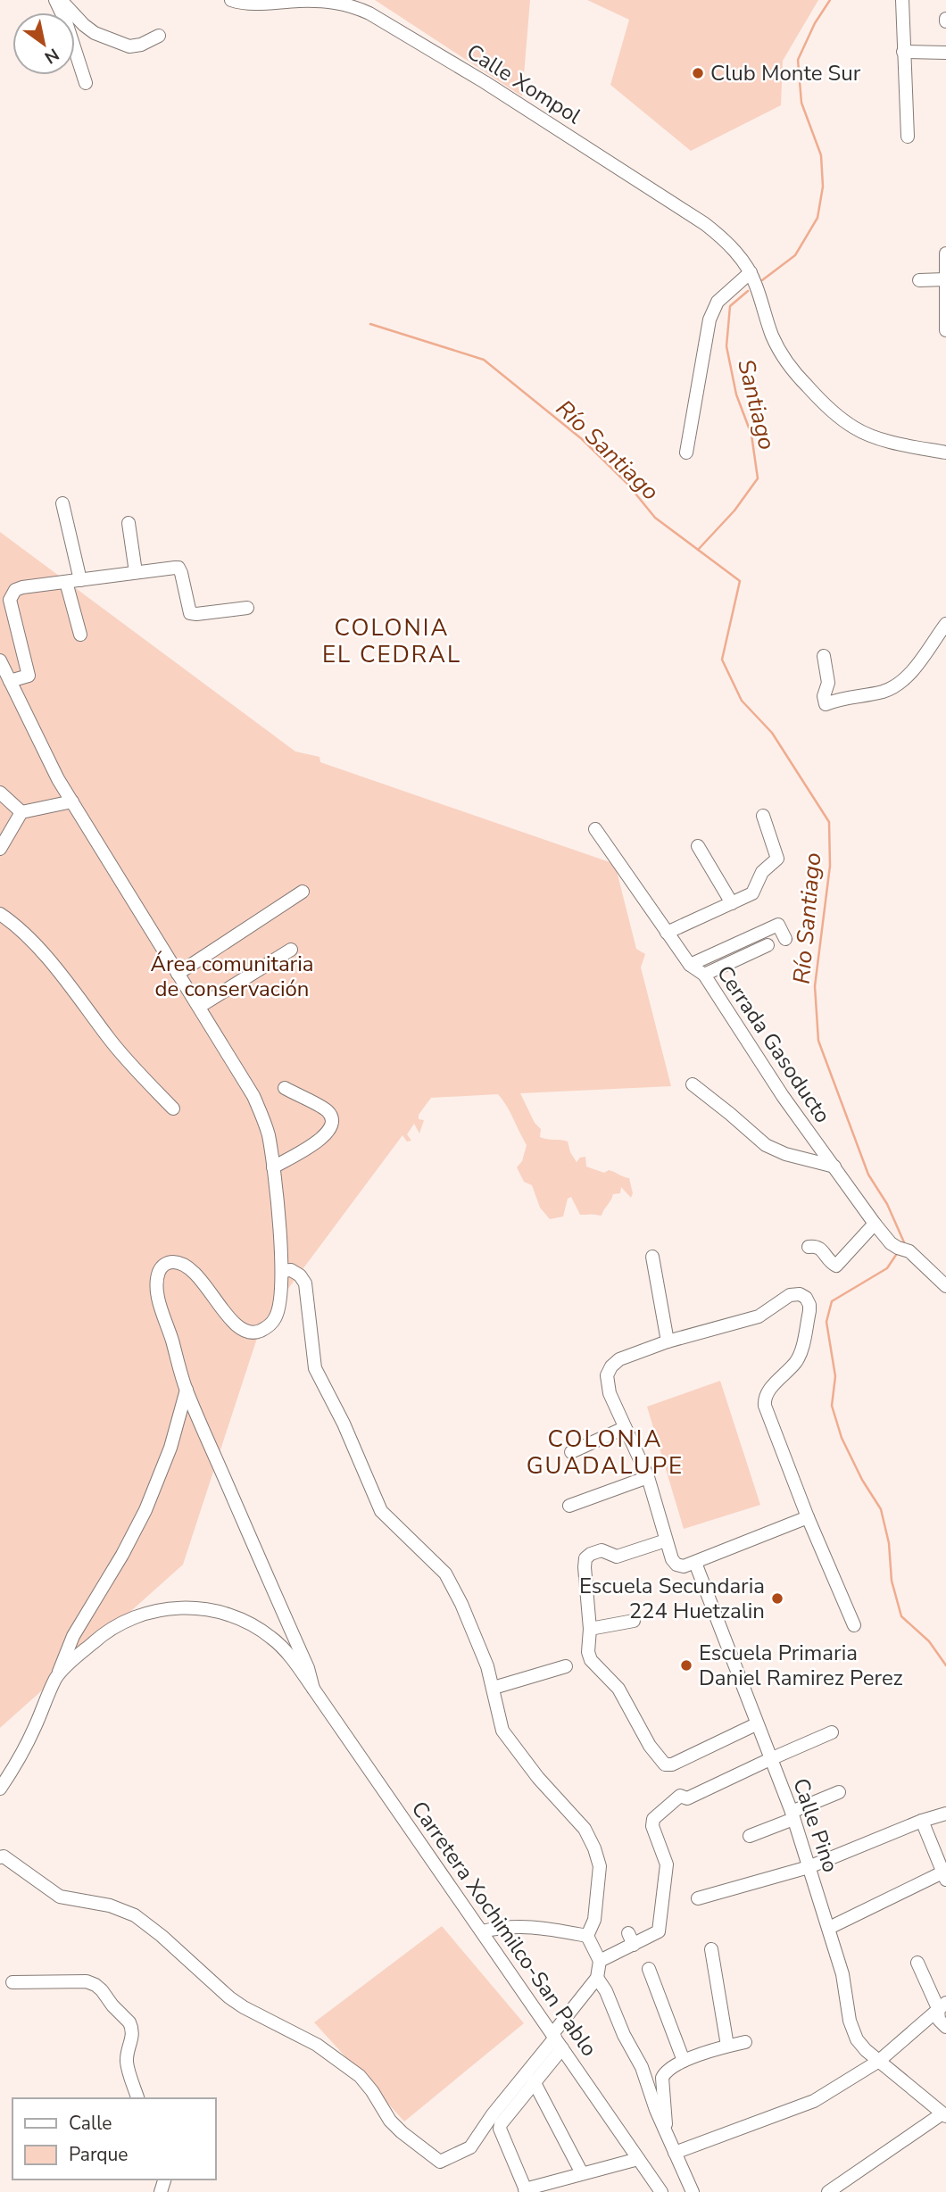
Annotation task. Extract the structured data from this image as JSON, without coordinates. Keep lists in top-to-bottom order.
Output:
{
  "streets": {
    "street": [
      "Calle Xompol",
      "Cerrada Gasoducto",
      "Calle Pino",
      "Carretera Xochimilco-San Pablo"
    ]
  },
  "districts": ["COLONIA EL CEDRAL", "COLONIA GUADALUPE"],
  "water": ["Santiago", "Río Santiago"],
  "parks": ["Área comunitaria de conservación"],
  "places": ["Club Monte Sur", "Escuela Secundaria 224 Huetzalin", "Escuela Primaria Daniel Ramirez Perez"],
  "legend": ["Calle", "Parque"],
  "north": "bottom right"
}
